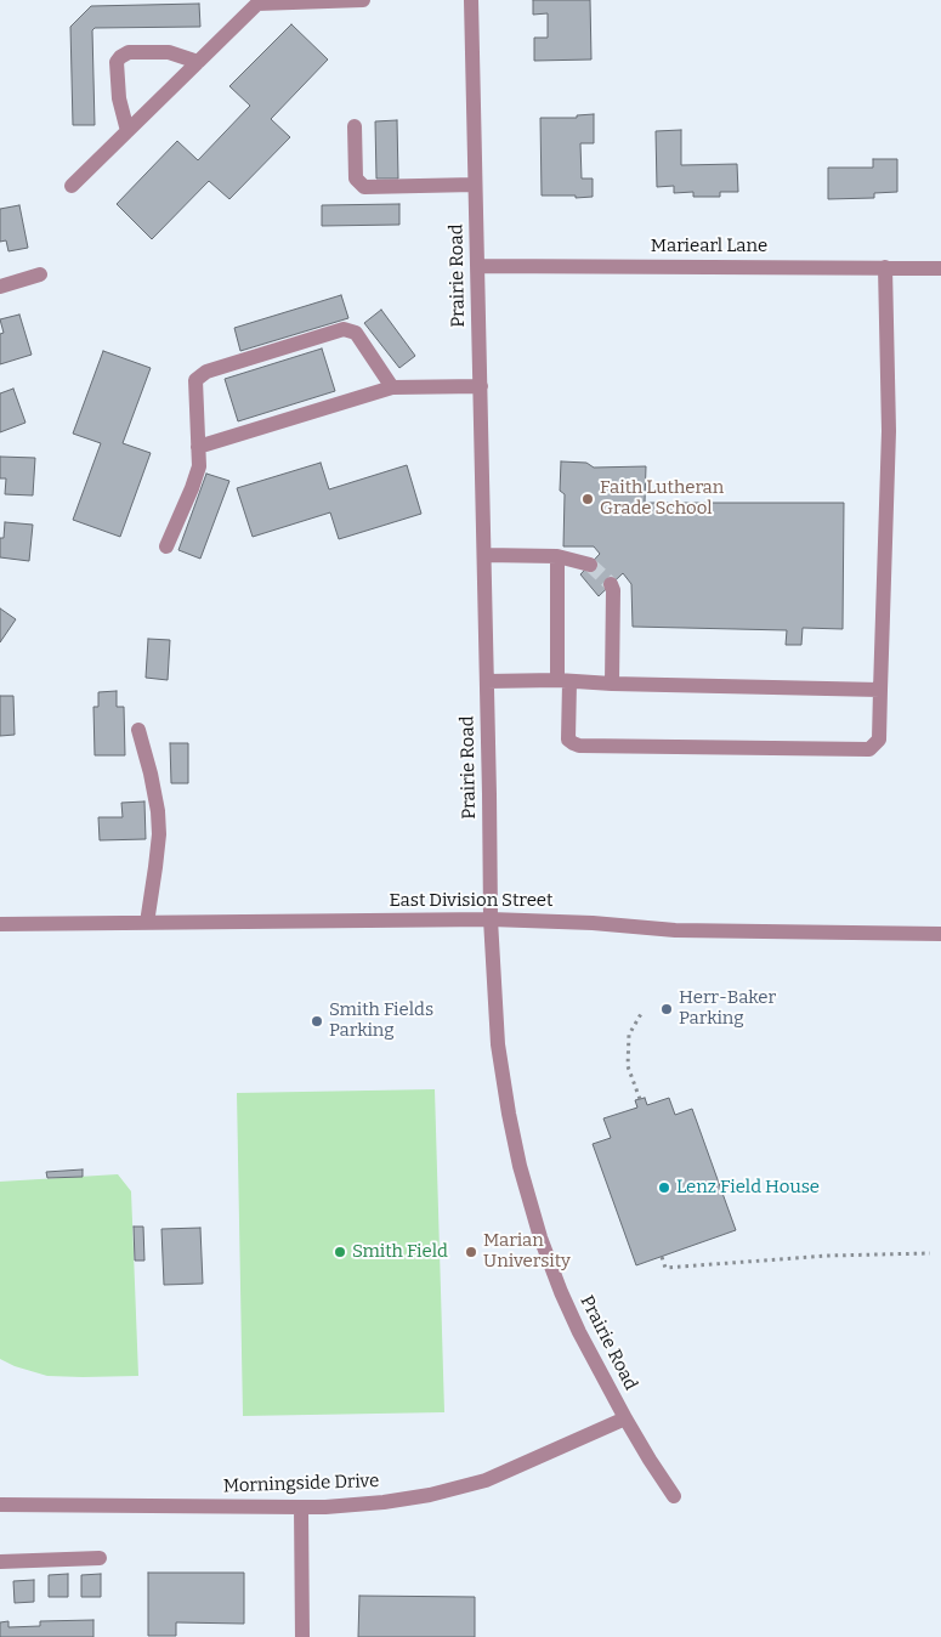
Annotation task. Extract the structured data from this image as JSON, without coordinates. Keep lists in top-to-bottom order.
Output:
{
  "streets": {
    "street": [
      "Mariearl Lane",
      "Prairie Road",
      "East Division Street",
      "Morningside Drive"
    ]
  },
  "crossings": [
    ["Mariearl Lane", "Prairie Road"],
    ["Prairie Road", "East Division Street"],
    ["Prairie Road", "Morningside Drive"]
  ],
  "places": [
    "Faith Lutheran Grade School",
    "Herr-Baker Parking",
    "Smith Fields Parking",
    "Lenz Field House",
    "Smith Field",
    "Marian University"
  ]
}
